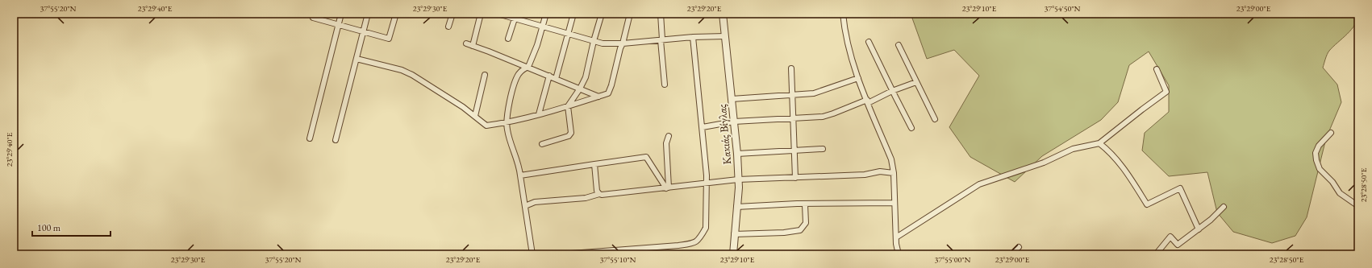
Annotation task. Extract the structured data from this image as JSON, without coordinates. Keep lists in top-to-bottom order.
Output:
{
  "streets": {
    "street": ["Κακιάς Βίγλας"]
  },
  "scale_bar": "100 m",
  "coordinates": [
    "37°55'20\"N",
    "23°29'40\"E",
    "23°29'30\"E",
    "23°29'20\"E",
    "23°29'10\"E",
    "37°54'50\"N",
    "23°29'00\"E",
    "23°28'50\"E",
    "37°55'10\"N",
    "37°55'00\"N"
  ]
}
